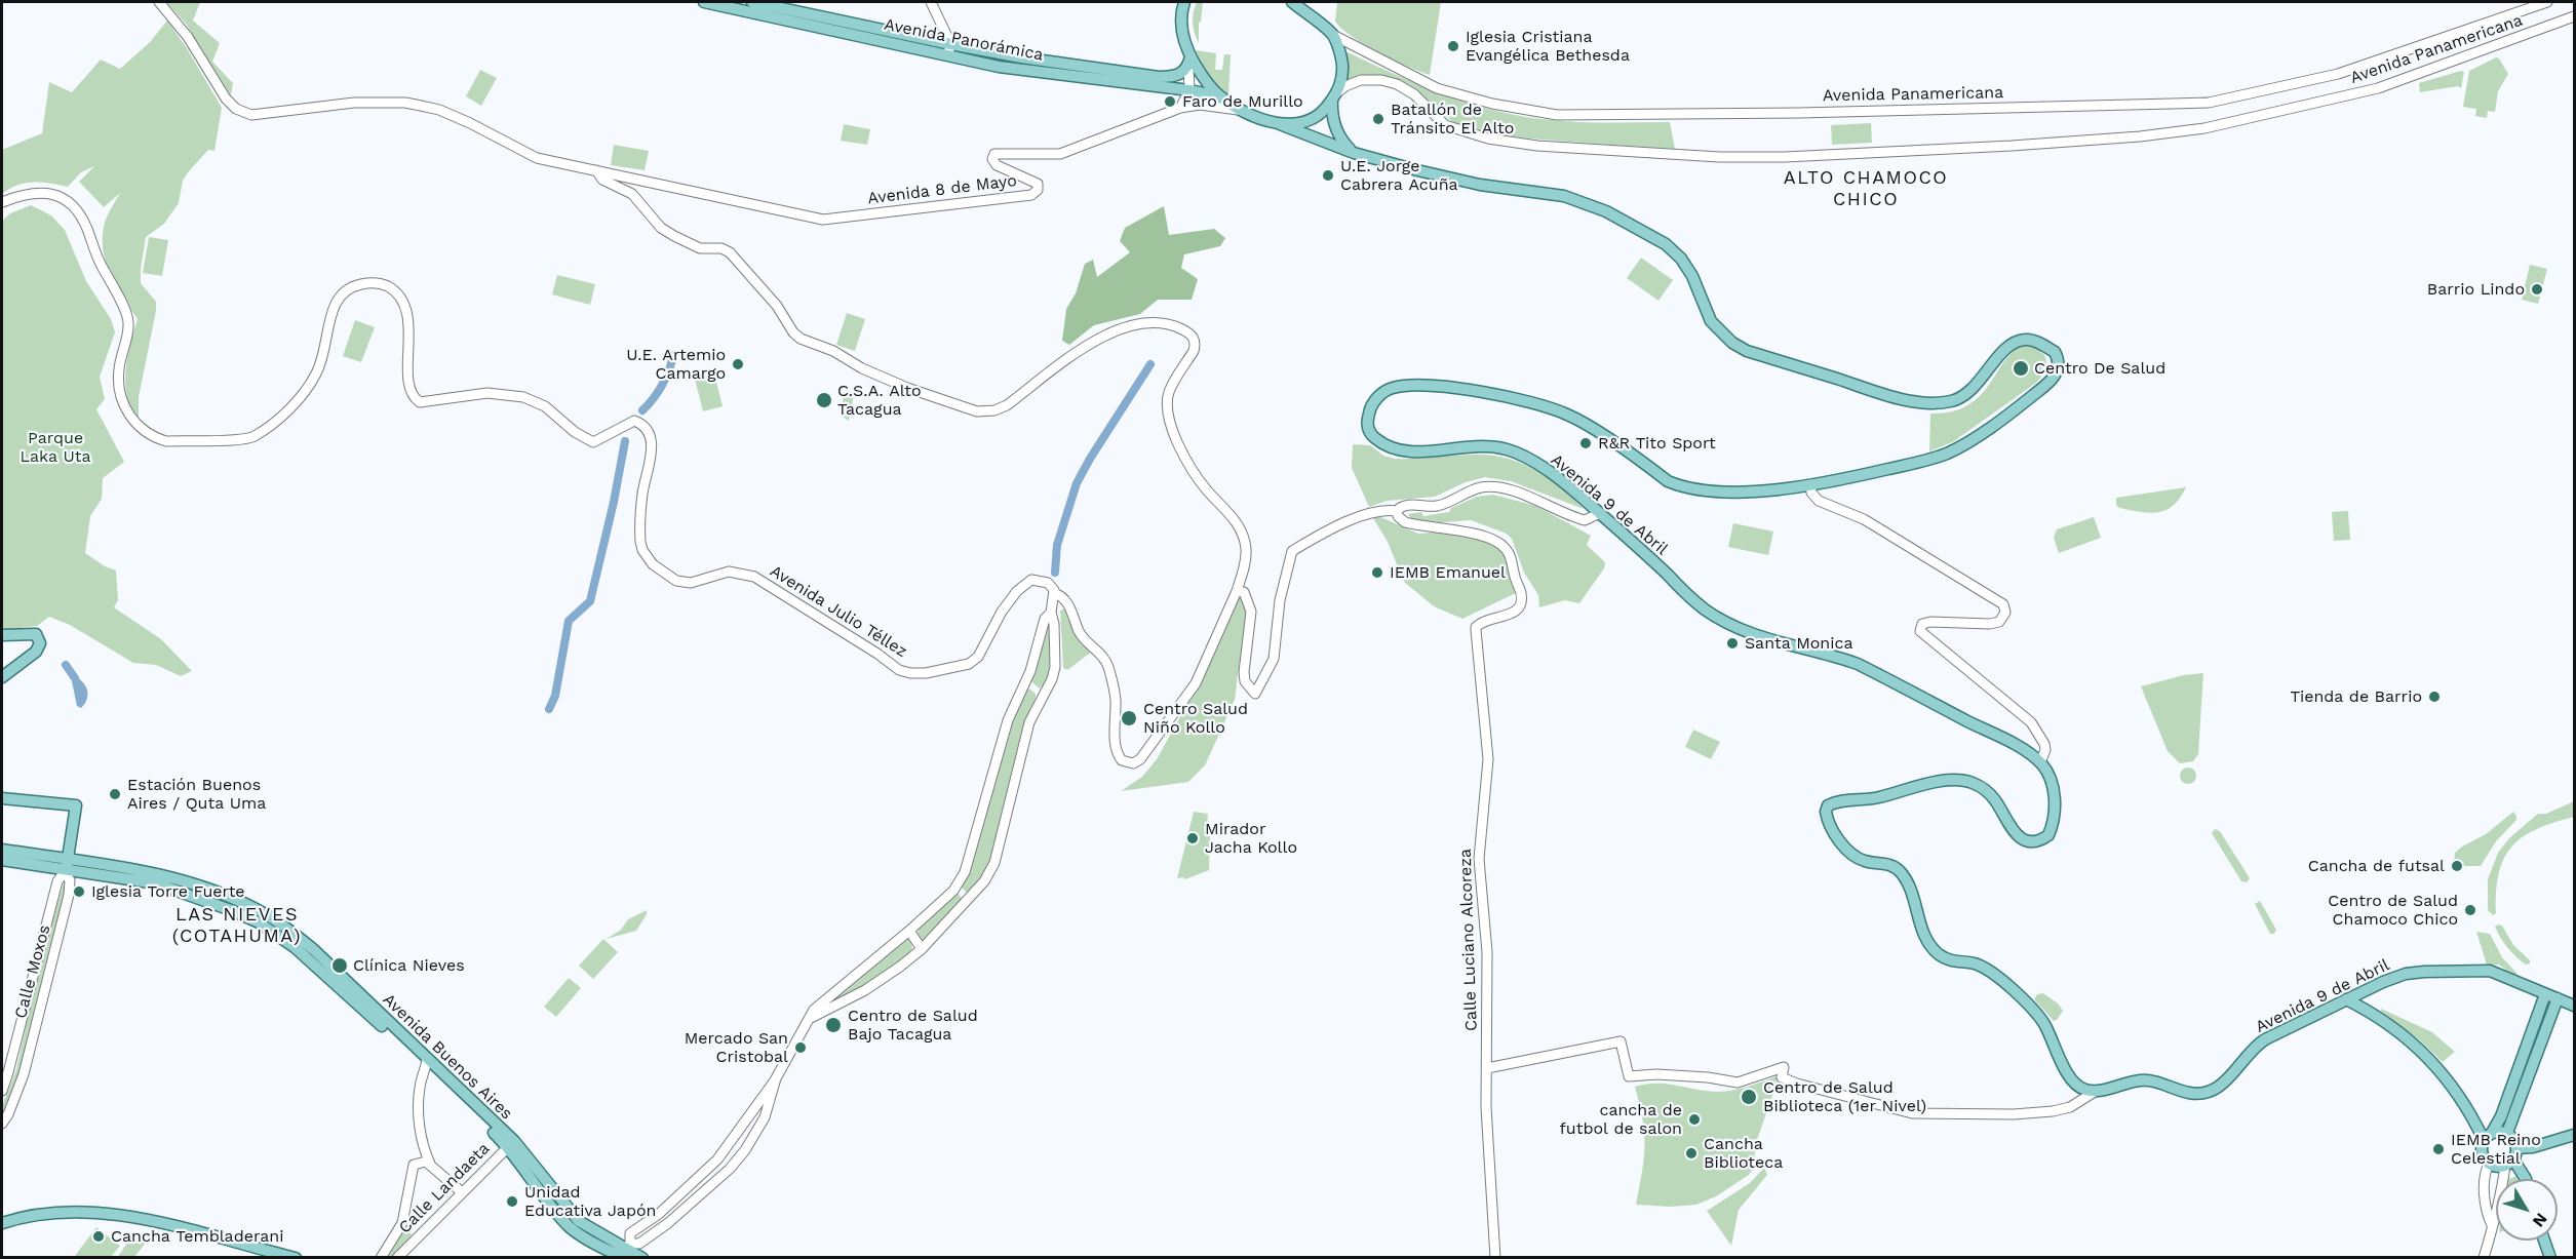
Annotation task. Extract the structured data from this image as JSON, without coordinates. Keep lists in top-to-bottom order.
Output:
{
  "streets": {
    "main road": [
      "Avenida Panorámica",
      "Avenida Panamericana",
      "Avenida 9 de Abril",
      "Avenida Buenos Aires"
    ],
    "street": [
      "Avenida 8 de Mayo",
      "Avenida Julio Téllez",
      "Calle Luciano Alcoreza",
      "Calle Moxos",
      "Calle Landaeta"
    ]
  },
  "crossings": [
    ["Avenida Panorámica", "Avenida 9 de Abril"],
    ["Avenida 8 de Mayo", "Avenida 9 de Abril"],
    ["Calle Moxos", "Avenida Buenos Aires"],
    ["Avenida Buenos Aires", "Calle Landaeta"]
  ],
  "districts": ["ALTO CHAMOCO CHICO", "LAS NIEVES (COTAHUMA)"],
  "parks": ["Parque Laka Uta"],
  "places": [
    "Iglesia Cristiana Evangélica Bethesda",
    "Faro de Murillo",
    "Batallón de Tránsito El Alto",
    "U.E. Jorge Cabrera Acuña",
    "Barrio Lindo",
    "U.E. Artemio Camargo",
    "Centro De Salud",
    "C.S.A. Alto Tacagua",
    "R&R Tito Sport",
    "IEMB Emanuel",
    "Santa Monica",
    "Tienda de Barrio",
    "Centro Salud Niño Kollo",
    "Estación Buenos Aires / Quta Uma",
    "Mirador Jacha Kollo",
    "Cancha de futsal",
    "Iglesia Torre Fuerte",
    "Centro de Salud Chamoco Chico",
    "Clínica Nieves",
    "Centro de Salud Bajo Tacagua",
    "Mercado San Cristobal",
    "Centro de Salud Biblioteca (1er Nivel)",
    "cancha de futbol de salon",
    "IEMB Reino Celestial",
    "Cancha Biblioteca",
    "Unidad Educativa Japón",
    "Cancha Tembladerani"
  ],
  "north": "bottom right"
}
